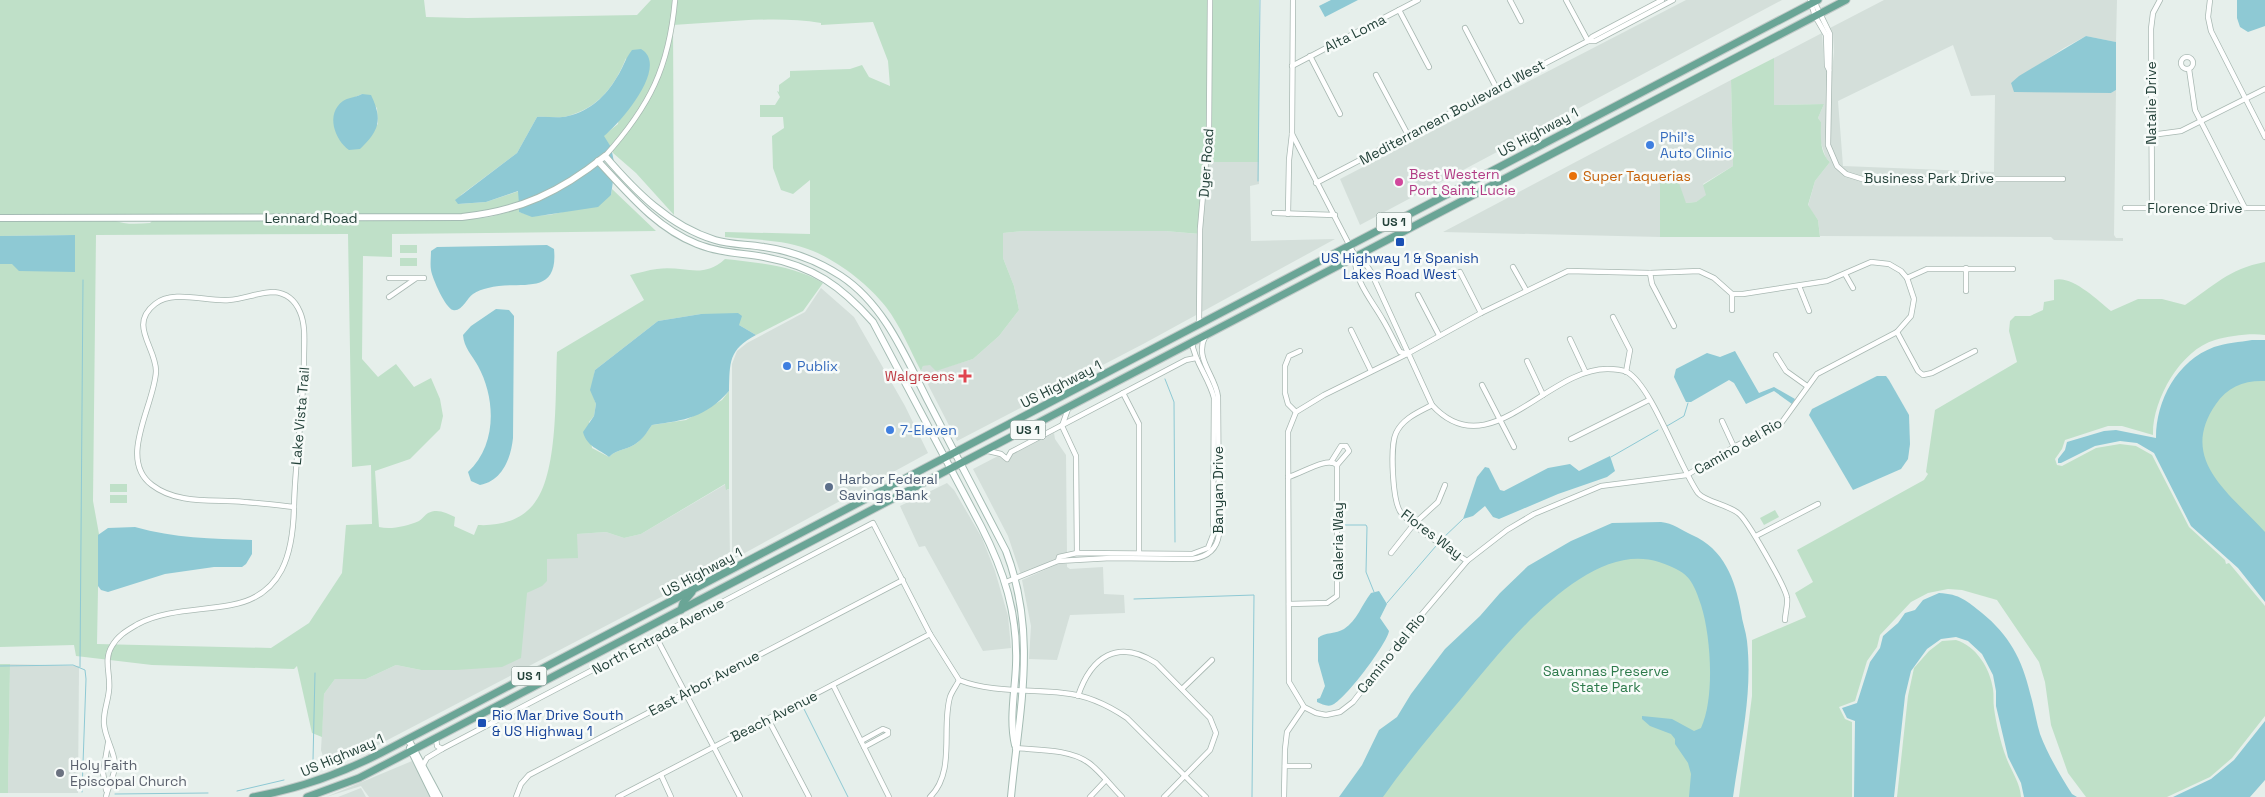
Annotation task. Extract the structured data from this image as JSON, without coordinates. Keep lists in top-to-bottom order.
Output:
{
  "streets": {
    "main road": ["US Highway 1", "US 1"],
    "street": [
      "Alta Loma",
      "Natalie Drive",
      "Mediterranean Boulevard West",
      "Dyer Road",
      "Business Park Drive",
      "Florence Drive",
      "Lennard Road",
      "Lake Vista Trail",
      "Camino del Rio",
      "Banyan Drive",
      "Flores Way",
      "Galeria Way",
      "North Entrada Avenue",
      "East Arbor Avenue",
      "Beach Avenue"
    ]
  },
  "crossings": [
    ["Natalie Drive", "Florence Drive"],
    ["US Highway 1", "Dyer Road"],
    ["US Highway 1", "Business Park Drive"],
    ["US Highway 1", "Banyan Drive"],
    ["Camino del Rio", "Flores Way"],
    ["North Entrada Avenue", "East Arbor Avenue"]
  ],
  "parks": ["Savannas Preserve State Park"],
  "places": {
    "other": [
      "Phil's Auto Clinic",
      "Super Taquerias",
      "Best Western Port Saint Lucie",
      "Publix",
      "7-Eleven",
      "Harbor Federal Savings Bank",
      "Holy Faith Episcopal Church"
    ],
    "transit": ["US Highway 1 & Spanish Lakes Road West", "Rio Mar Drive South & US Highway 1"],
    "health": ["Walgreens"]
  }
}
